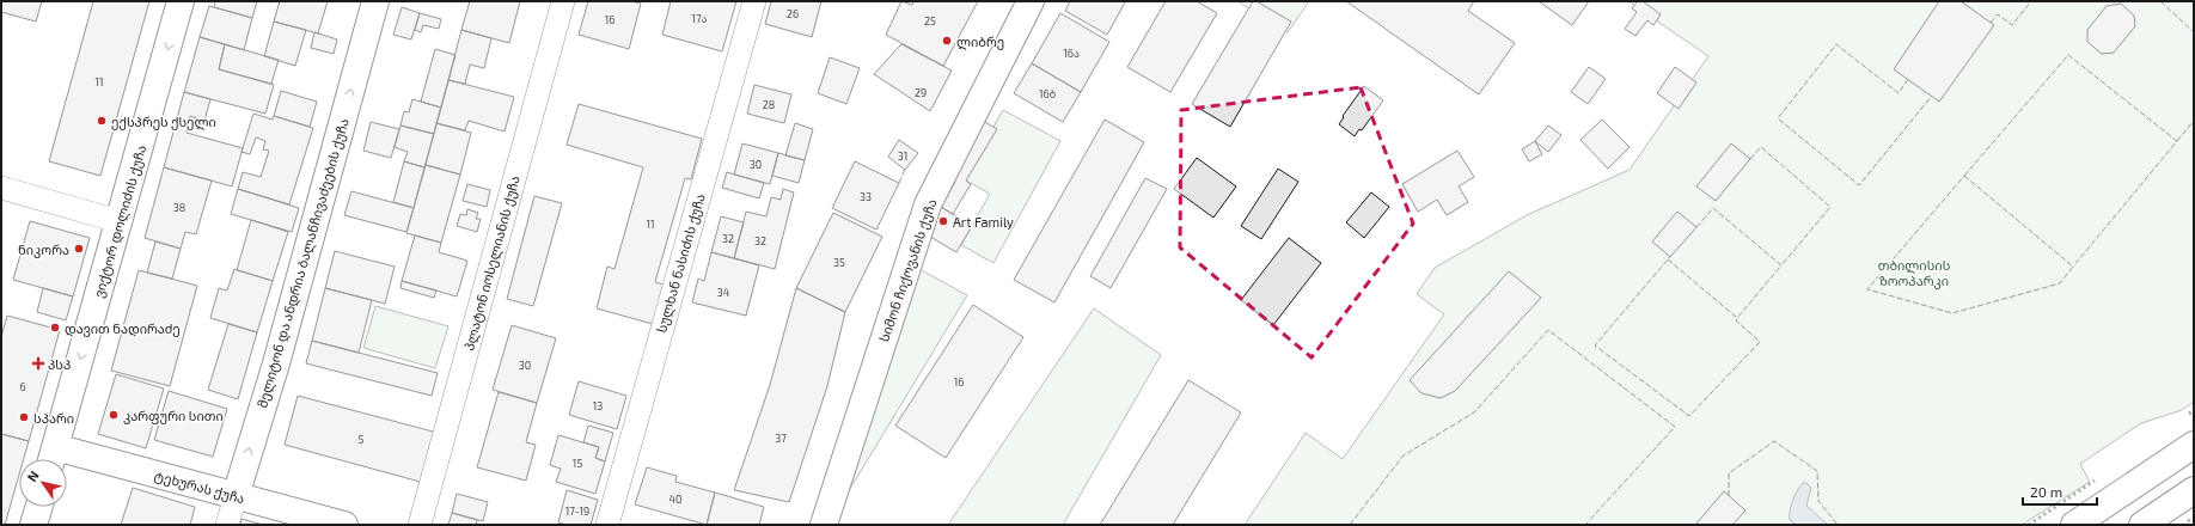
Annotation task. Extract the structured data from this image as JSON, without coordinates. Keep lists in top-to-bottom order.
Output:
{
  "streets": {
    "street": [
      "ვიქტორ დოლიძის ქუჩა",
      "მელიტონ და ანდრია ბალანჩივაძეების ქუჩა",
      "პლატონ იოსელიანის ქუჩა",
      "სულხან ნასიძის ქუჩა",
      "სიმონ ჩიქოვანის ქუჩა",
      "ტეხურას ქუჩა"
    ]
  },
  "crossings": [
    ["ვიქტორ დოლიძის ქუჩა", "ტეხურას ქუჩა"],
    ["მელიტონ და ანდრია ბალანჩივაძეების ქუჩა", "ტეხურას ქუჩა"]
  ],
  "one_way": ["ვიქტორ დოლიძის ქუჩა", "მელიტონ და ანდრია ბალანჩივაძეების ქუჩა"],
  "parks": ["თბილისის ზოოპარკი"],
  "places": {
    "other": [
      "ლიბრე",
      "ექსპრეს ქსელი",
      "Art Family",
      "ნიკორა",
      "დავით ნადირაძე",
      "კარფური სითი",
      "სპარი"
    ],
    "health": ["პსპ"]
  },
  "house_numbers": [
    "26",
    "17ა",
    "16",
    "25",
    "16ა",
    "11",
    "29",
    "16ბ",
    "28",
    "31",
    "30",
    "33",
    "38",
    "11",
    "32",
    "32",
    "35",
    "34",
    "30",
    "16",
    "6",
    "13",
    "37",
    "5",
    "15",
    "40",
    "17-19"
  ],
  "scale_bar": "20 m",
  "north": "top left"
}
